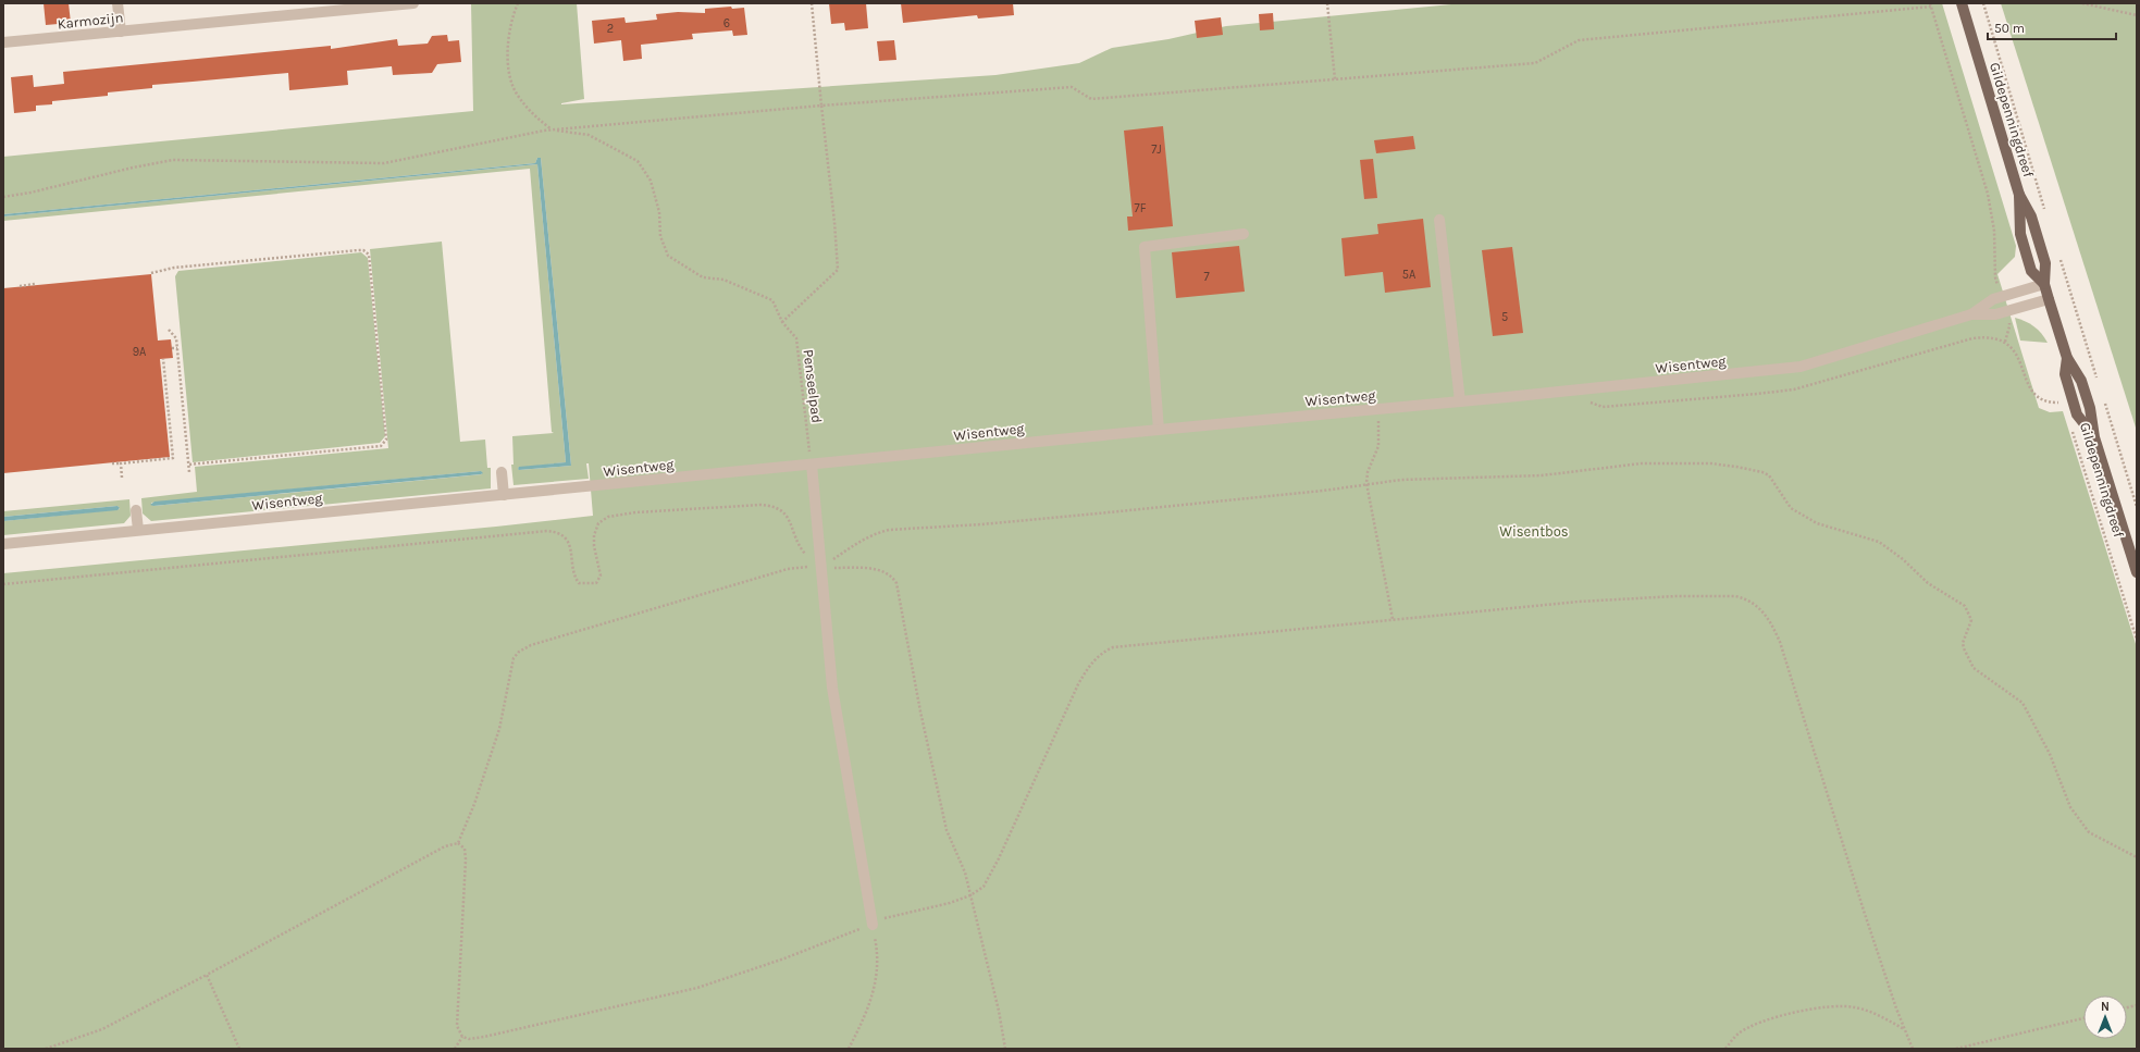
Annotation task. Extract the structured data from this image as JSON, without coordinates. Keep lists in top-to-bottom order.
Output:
{
  "streets": {
    "main road": ["Gildepenningdreef"],
    "street": ["Karmozijn", "Wisentweg"],
    "path": ["Penseelpad"]
  },
  "crossings": [
    ["Gildepenningdreef", "Wisentweg"],
    ["Wisentweg", "Penseelpad"]
  ],
  "parks": ["Wisentbos"],
  "house_numbers": [
    "6",
    "2",
    "7J",
    "7F",
    "5A",
    "7",
    "5",
    "9A"
  ],
  "scale_bar": "50 m",
  "north": "top"
}
